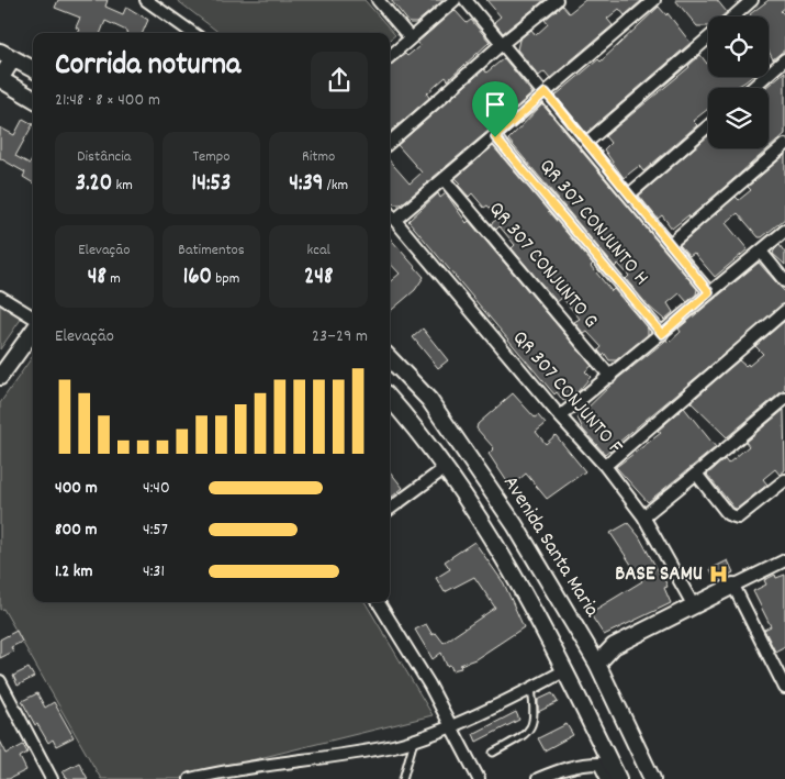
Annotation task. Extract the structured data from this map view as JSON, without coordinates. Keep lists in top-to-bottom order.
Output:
{
  "streets": {
    "main road": ["Avenida Santa Maria"],
    "street": ["QR 307 CONJUNTO H", "QR 307 CONJUNTO G", "QR 307 CONJUNTO F"]
  },
  "places": {
    "hospital": ["BASE SAMU"]
  },
  "page": {
    "heading": ["Corrida noturna", "21:48 · 8 × 400 m"],
    "stats": [
      ["Distância", "3.20 km"],
      ["Tempo", "14:53"],
      ["Ritmo", "4:39 /km"],
      ["Elevação", "48 m"],
      ["Batimentos", "160 bpm"],
      ["kcal", "248"]
    ],
    "chart": ["Elevação", "23–29 m"],
    "list": [
      {
        "name": "400 m",
        "note": "4:40"
      },
      {
        "name": "800 m",
        "note": "4:57"
      },
      {
        "name": "1.2 km",
        "note": "4:31"
      }
    ]
  }
}
